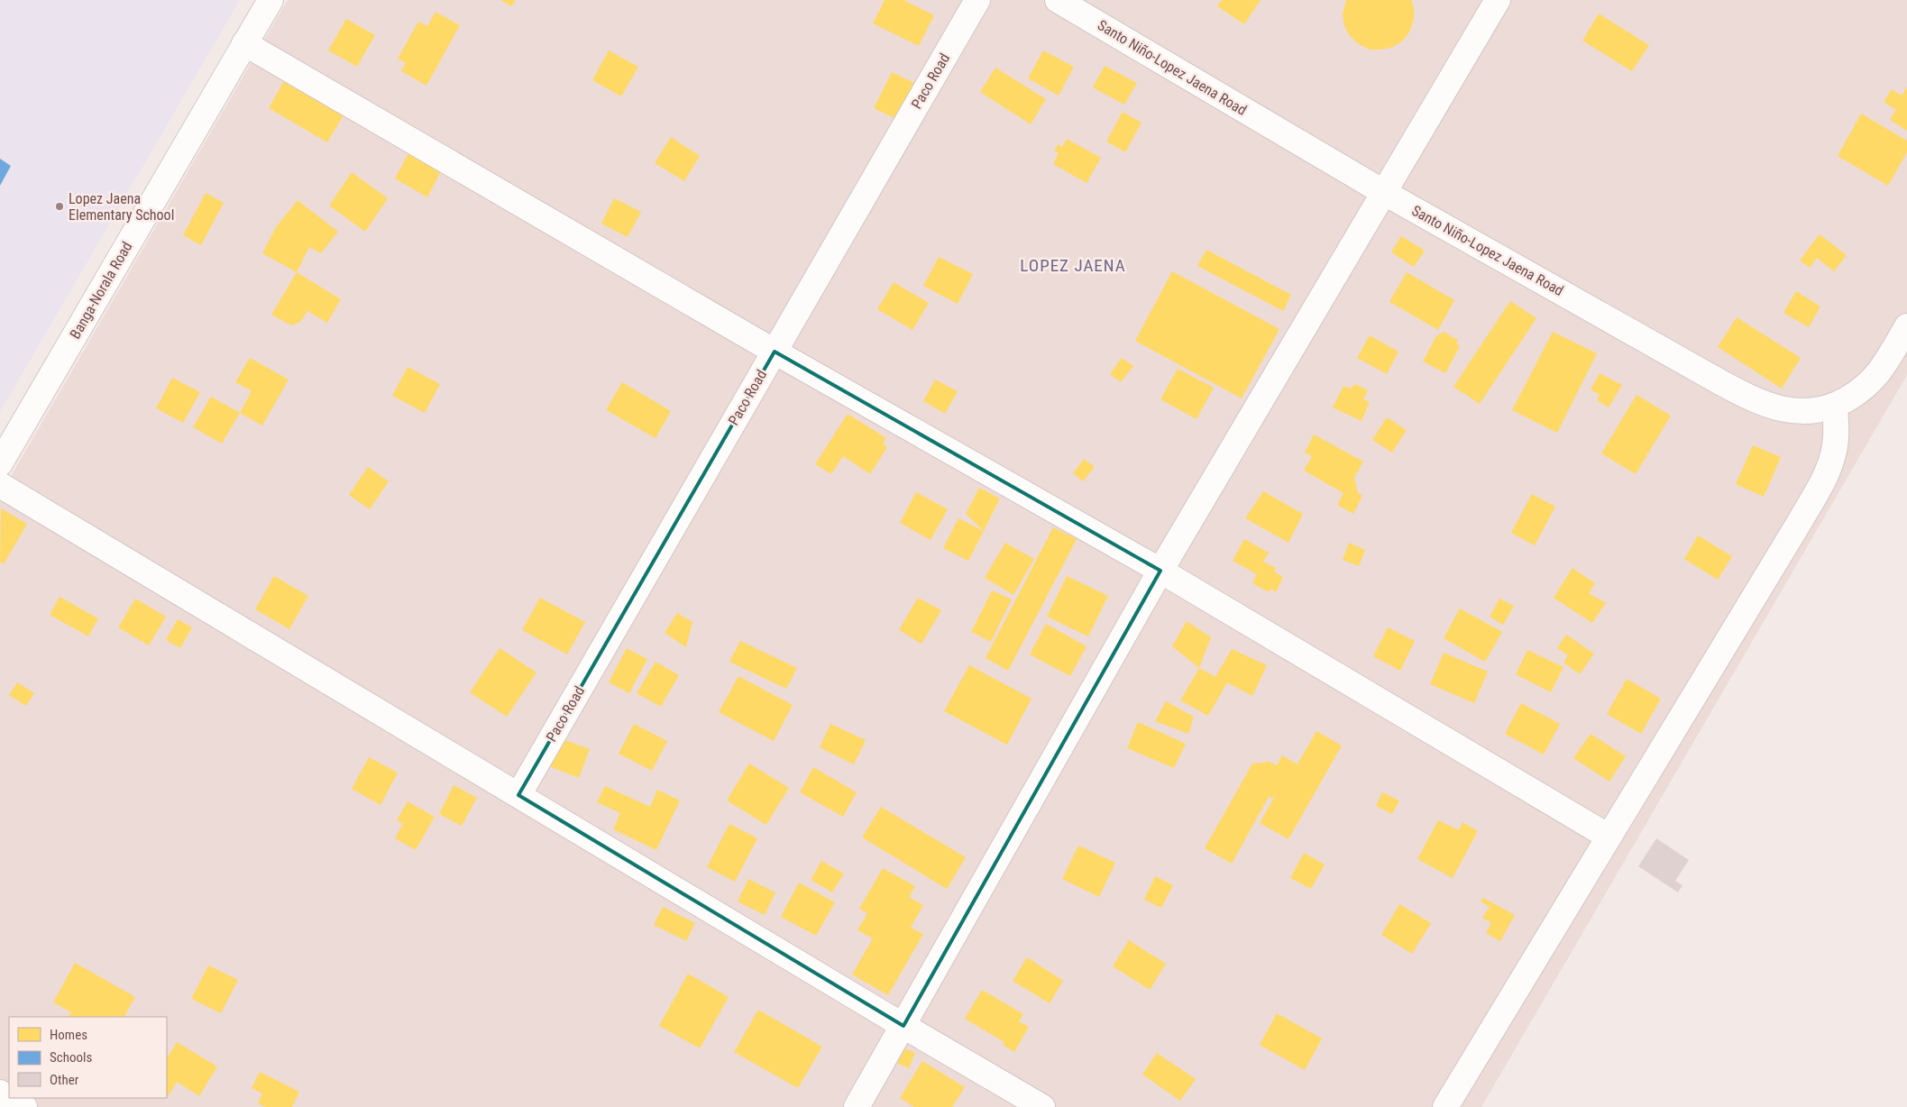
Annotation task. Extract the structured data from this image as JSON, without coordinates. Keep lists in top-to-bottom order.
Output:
{
  "streets": {
    "street": ["Santo Niño-Lopez Jaena Road", "Paco Road", "Banga-Norala Road"]
  },
  "districts": ["LOPEZ JAENA"],
  "places": ["Lopez Jaena Elementary School"],
  "legend": ["Homes", "Schools", "Other"]
}
